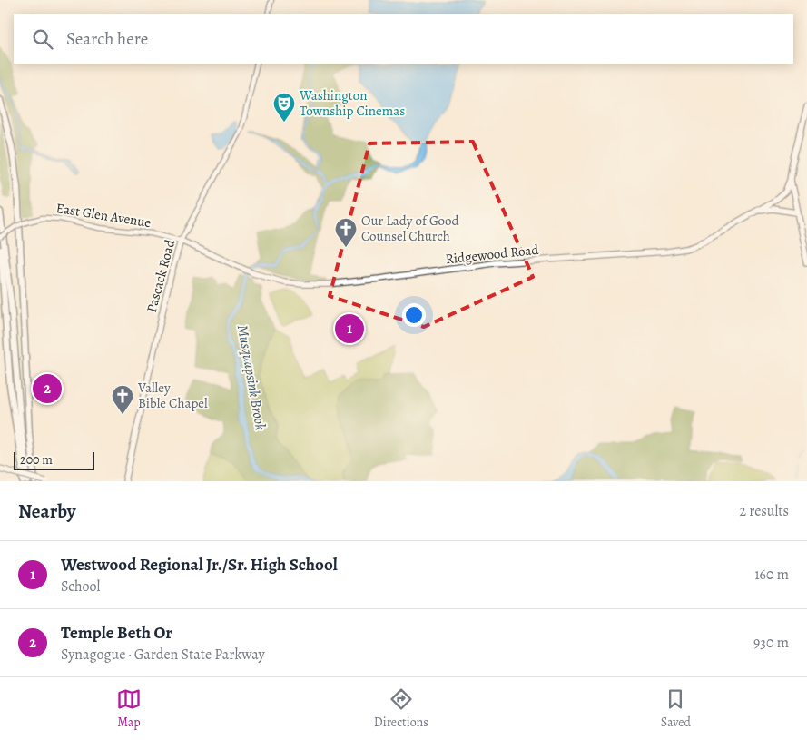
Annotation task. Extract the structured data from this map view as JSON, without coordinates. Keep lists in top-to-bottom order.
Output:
{
  "streets": {
    "main road": ["Ridgewood Road", "Pascack Road"],
    "street": ["East Glen Avenue"]
  },
  "crossings": [
    ["East Glen Avenue", "Ridgewood Road"],
    ["East Glen Avenue", "Pascack Road"],
    ["Ridgewood Road", "Pascack Road"]
  ],
  "water": ["Musquapsink Brook"],
  "places": {
    "theatre": ["Washington Township Cinemas"],
    "church": ["Our Lady of Good Counsel Church", "Valley Bible Chapel"]
  },
  "scale_bar": "200 m",
  "page": {
    "search": "Search here",
    "pins": ["1", "2"],
    "scale": "200 m",
    "heading": ["Nearby", "2 results"],
    "list": [
      {
        "mark": "1",
        "name": "Westwood Regional Jr./Sr. High School",
        "note": "School",
        "value": "160 m"
      },
      {
        "mark": "2",
        "name": "Temple Beth Or",
        "note": "Synagogue · Garden State Parkway",
        "value": "930 m"
      }
    ],
    "nav": ["Map", "Directions", "Saved"]
  }
}
